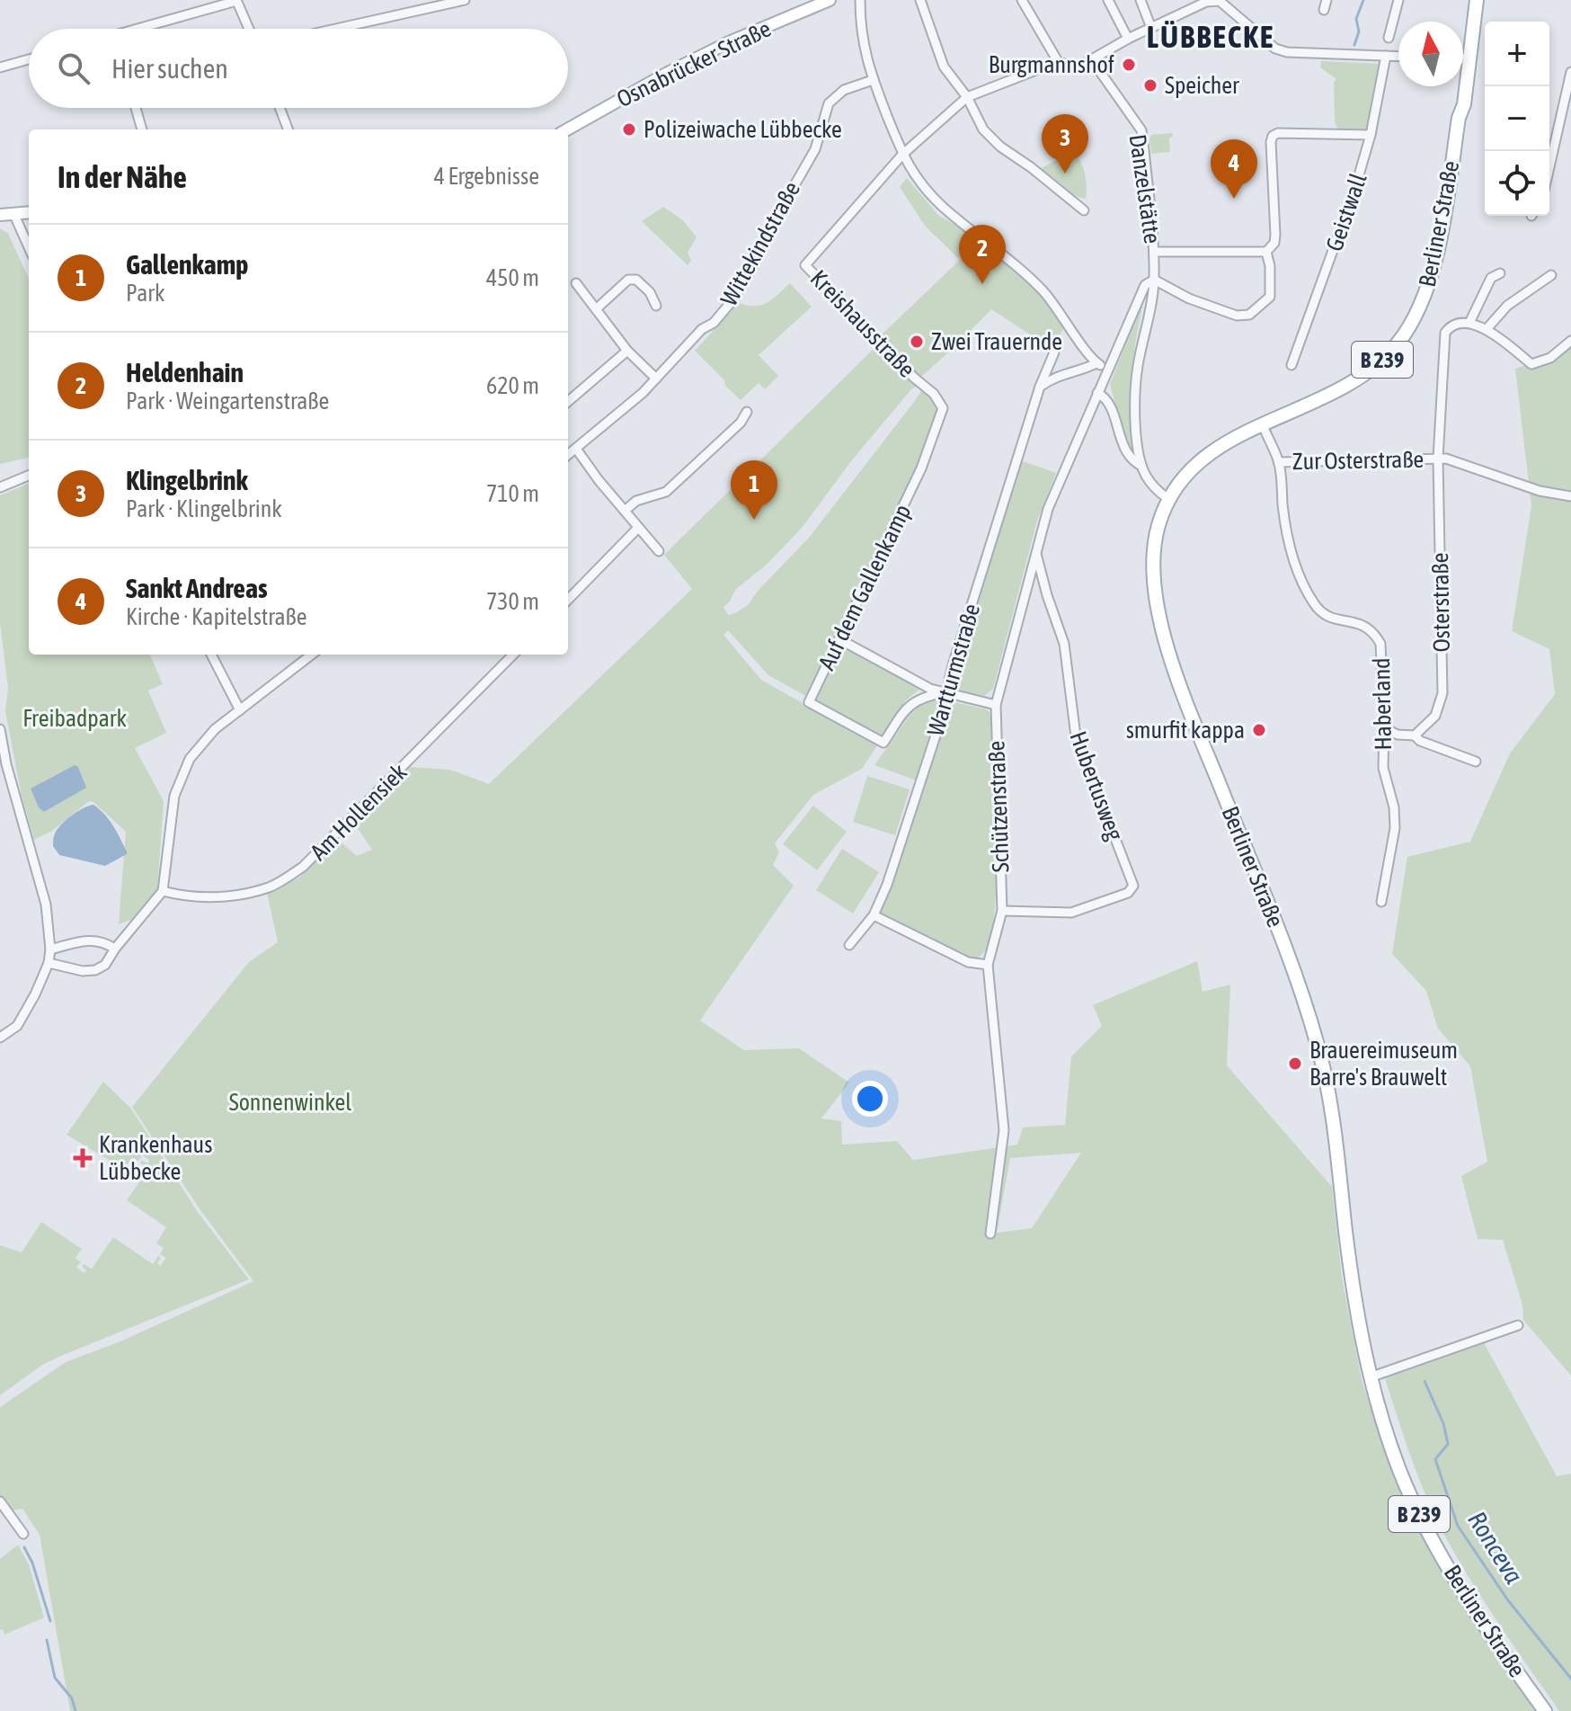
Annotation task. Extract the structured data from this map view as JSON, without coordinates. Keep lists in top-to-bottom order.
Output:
{
  "streets": {
    "main road": ["Berliner Straße", "B 239"],
    "street": [
      "Osnabrücker Straße",
      "Danzelstätte",
      "Geistwall",
      "Wittekindstraße",
      "Kreishausstraße",
      "Zur Osterstraße",
      "Auf dem Gallenkamp",
      "Osterstraße",
      "Wartturmstraße",
      "Haberland",
      "Hubertusweg",
      "Schützenstraße",
      "Am Hollensiek"
    ]
  },
  "crossings": [
    ["Danzelstätte", "Schützenstraße"],
    ["Berliner Straße", "Haberland"],
    ["Kreishausstraße", "Auf dem Gallenkamp"],
    ["Zur Osterstraße", "Osterstraße"],
    ["Zur Osterstraße", "Haberland"],
    ["Auf dem Gallenkamp", "Wartturmstraße"],
    ["Hubertusweg", "Schützenstraße"]
  ],
  "districts": ["LÜBBECKE"],
  "water": ["Ronceva"],
  "parks": ["Freibadpark", "Sonnenwinkel"],
  "places": {
    "other": [
      "Burgmannshof",
      "Speicher",
      "Polizeiwache Lübbecke",
      "Zwei Trauernde",
      "smurfit kappa",
      "Brauereimuseum Barre's Brauwelt"
    ],
    "health": ["Krankenhaus Lübbecke"]
  },
  "north": "top",
  "page": {
    "map_buttons": ["+", "−"],
    "search": "Hier suchen",
    "pins": [
      "3",
      "4",
      "2",
      "1"
    ],
    "heading": ["In der Nähe", "4 Ergebnisse"],
    "list": [
      {
        "mark": "1",
        "name": "Gallenkamp",
        "note": "Park",
        "value": "450 m"
      },
      {
        "mark": "2",
        "name": "Heldenhain",
        "note": "Park · Weingartenstraße",
        "value": "620 m"
      },
      {
        "mark": "3",
        "name": "Klingelbrink",
        "note": "Park · Klingelbrink",
        "value": "710 m"
      },
      {
        "mark": "4",
        "name": "Sankt Andreas",
        "note": "Kirche · Kapitelstraße",
        "value": "730 m"
      }
    ]
  }
}
